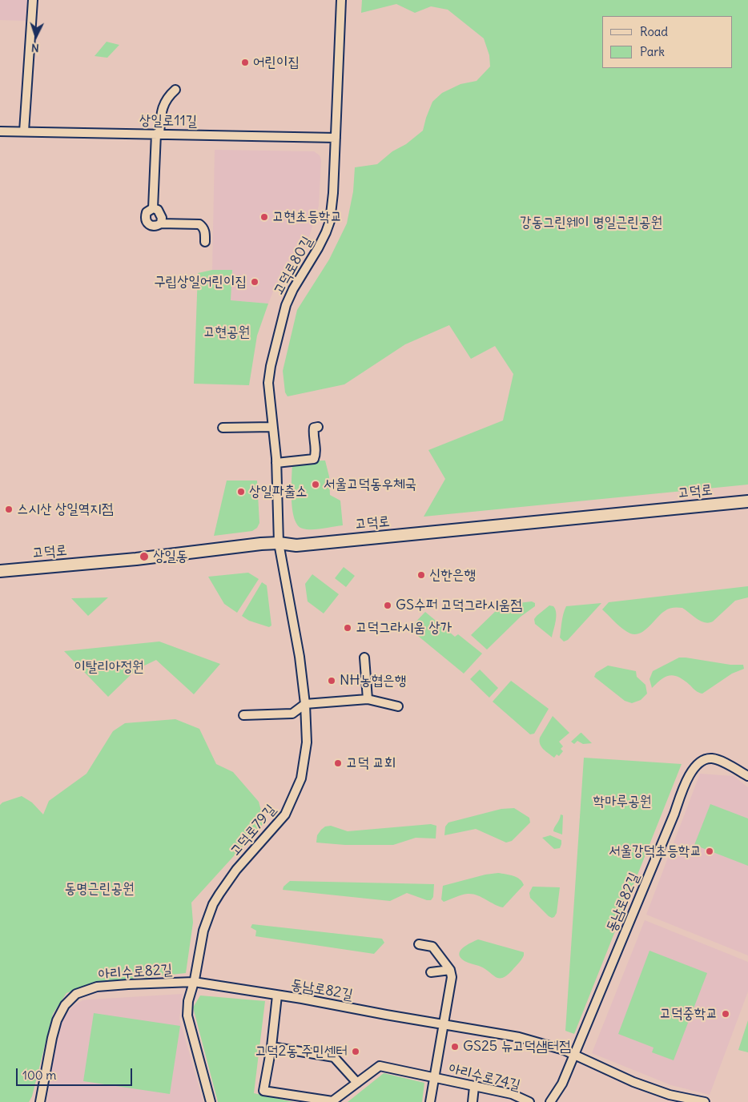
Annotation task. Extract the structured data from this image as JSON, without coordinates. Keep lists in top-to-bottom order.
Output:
{
  "streets": {
    "main road": ["고덕로"],
    "street": [
      "상일로11길",
      "고덕로80길",
      "고덕로79길",
      "동남로82길",
      "아리수로82길",
      "아리수로74길"
    ]
  },
  "crossings": [
    ["상일로11길", "고덕로80길"],
    ["고덕로80길", "고덕로"],
    ["고덕로80길", "고덕로79길"],
    ["고덕로", "고덕로79길"],
    ["고덕로79길", "동남로82길"],
    ["고덕로79길", "아리수로82길"],
    ["동남로82길", "아리수로82길"],
    ["동남로82길", "아리수로74길"]
  ],
  "parks": [
    "강동그린웨이 명일근린공원",
    "고현공원",
    "이탈리아정원",
    "학마루공원",
    "동명근린공원"
  ],
  "places": [
    "어린이집",
    "고현초등학교",
    "구립상일어린이집",
    "서울고덕동우체국",
    "상일파출소",
    "스시산 상일역지점",
    "상일동",
    "신한은행",
    "GS수퍼 고덕그라시움점",
    "고덕그라시움 상가",
    "NH농협은행",
    "고덕 교회",
    "서울강덕초등학교",
    "고덕중학교",
    "GS25 뉴고덕샘터점",
    "고덕2동 주민센터"
  ],
  "legend": ["Road", "Park"],
  "scale_bar": "100 m",
  "north": "bottom"
}
